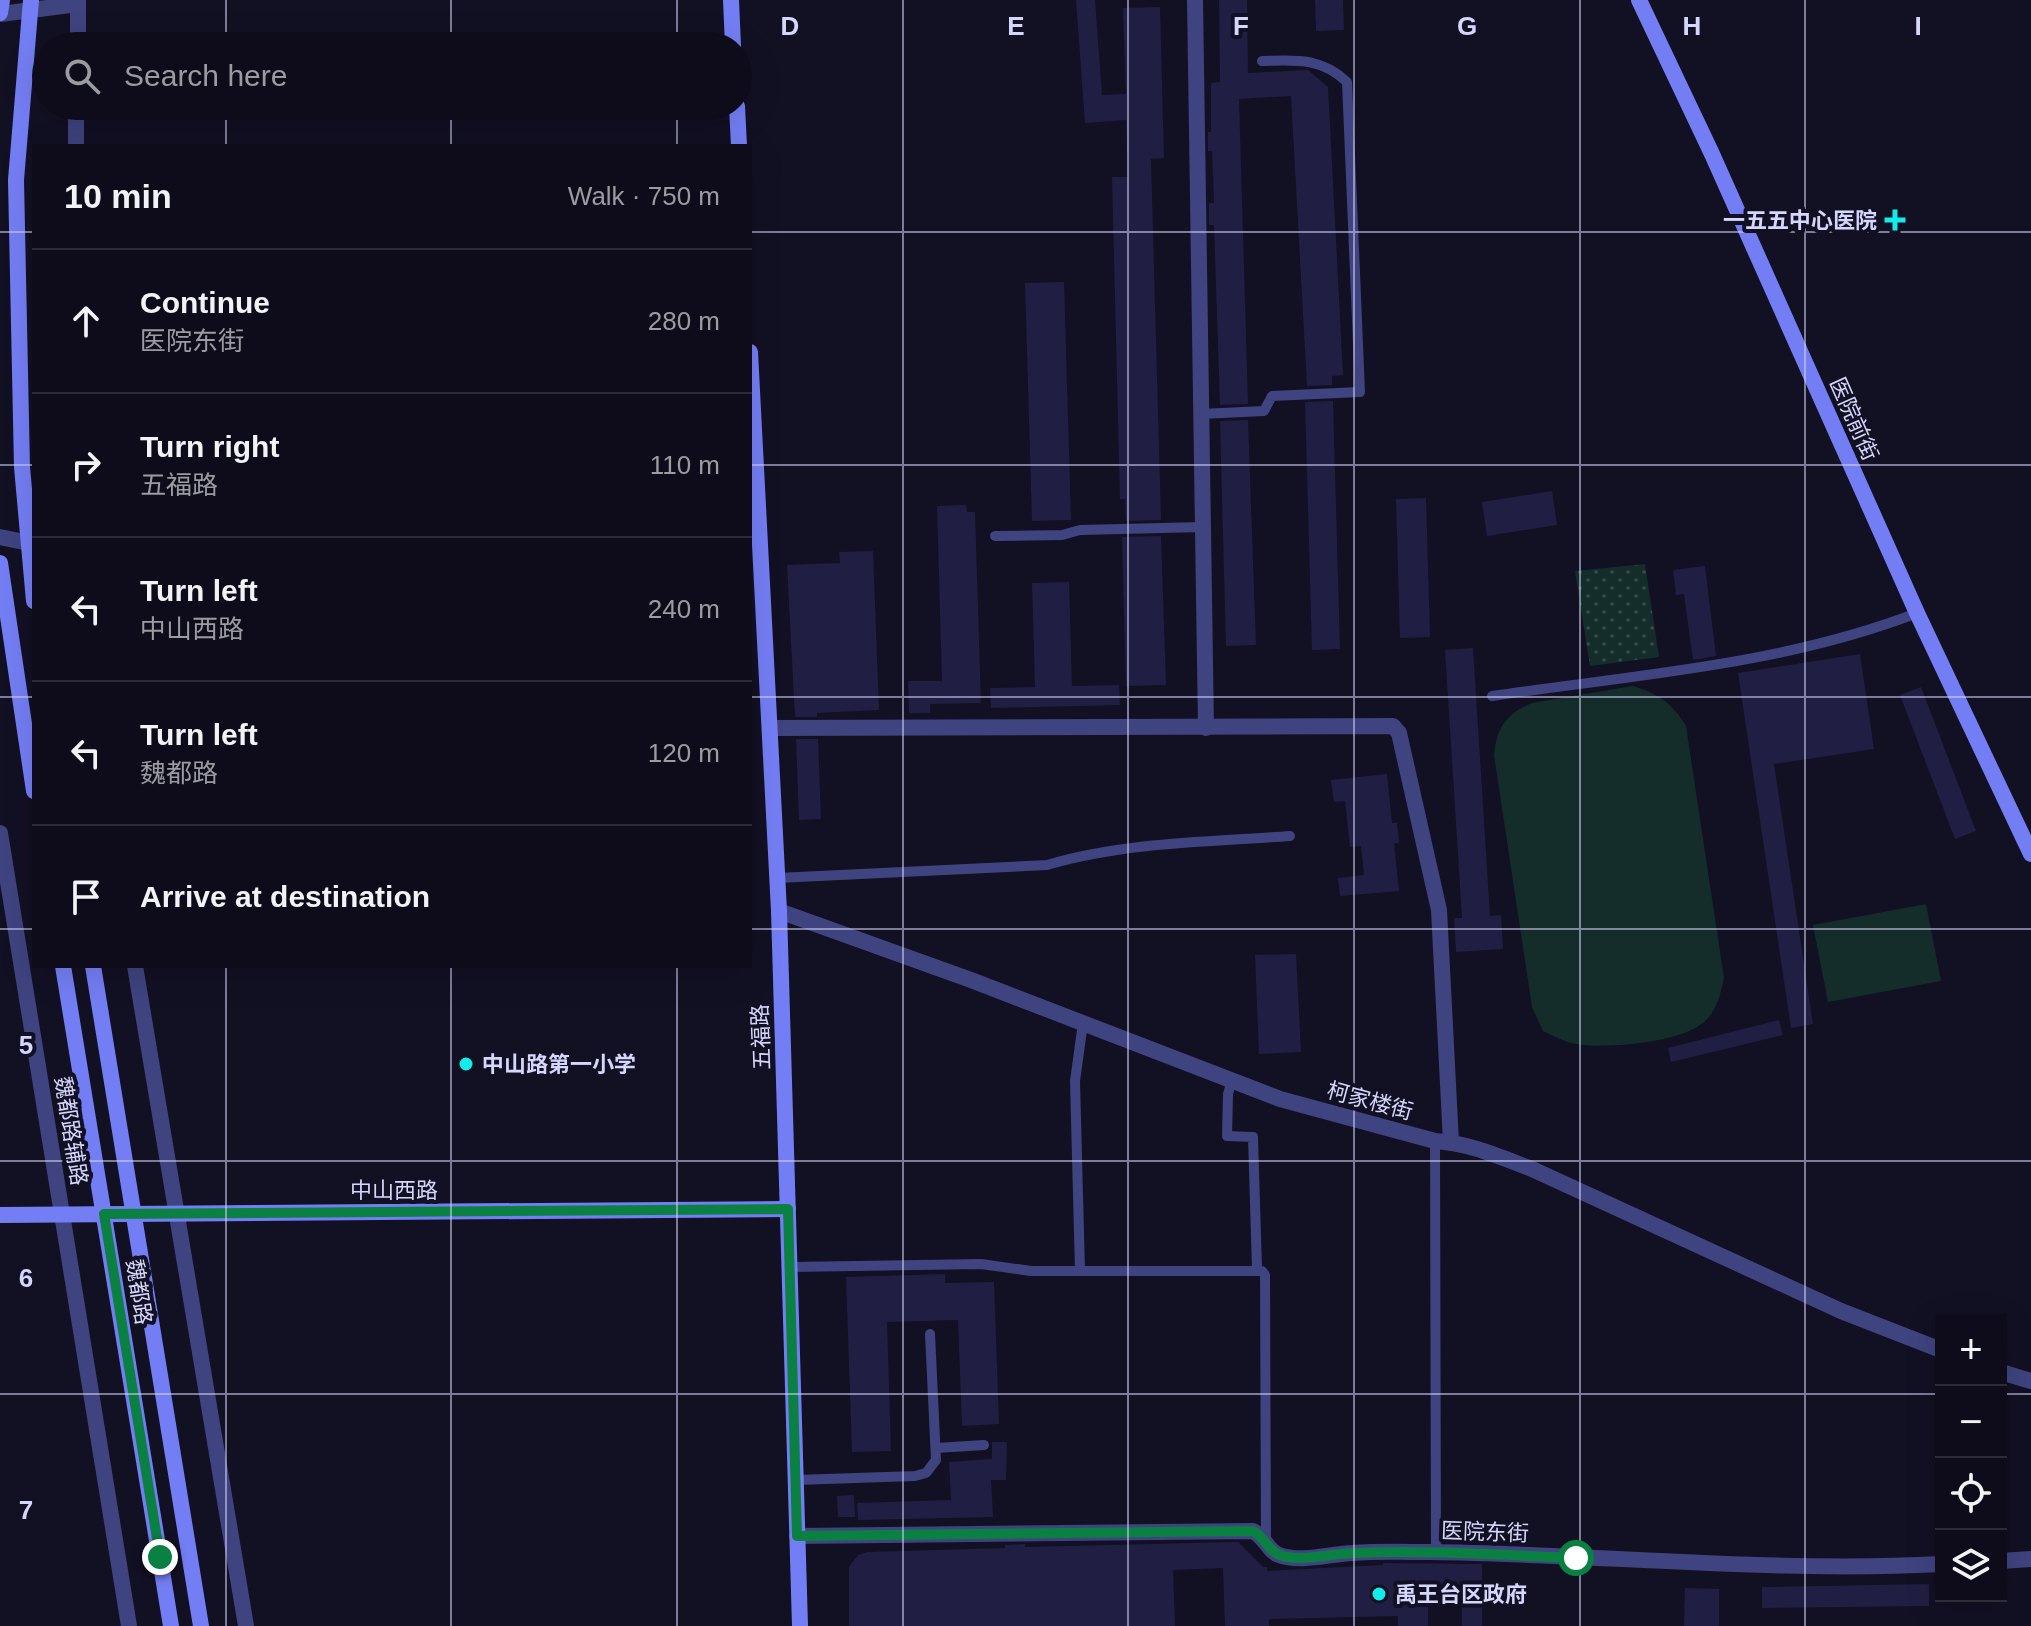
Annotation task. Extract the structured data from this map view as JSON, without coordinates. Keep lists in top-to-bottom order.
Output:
{
  "streets": {
    "street": [
      "医院前街",
      "五福路",
      "柯家楼街",
      "魏都路辅路",
      "中山西路",
      "魏都路",
      "医院东街"
    ]
  },
  "crossings": [
    ["五福路", "柯家楼街"],
    ["五福路", "中山西路"],
    ["五福路", "医院东街"],
    ["魏都路辅路", "中山西路"],
    ["中山西路", "魏都路"]
  ],
  "places": {
    "health": ["一五五中心医院"],
    "other": ["中山路第一小学", "禹王台区政府"]
  },
  "page": {
    "search": "Search here",
    "heading": ["10 min", "Walk · 750 m"],
    "list": [
      ["Continue", "医院东街", "280 m"],
      ["Turn right", "五福路", "110 m"],
      ["Turn left", "中山西路", "240 m"],
      ["Turn left", "魏都路", "120 m"],
      "Arrive at destination"
    ],
    "map_buttons": ["+", "−"]
  },
  "grid": {
    "columns": [
      "D",
      "E",
      "F",
      "G",
      "H",
      "I"
    ],
    "rows": ["5", "6", "7"]
  }
}
